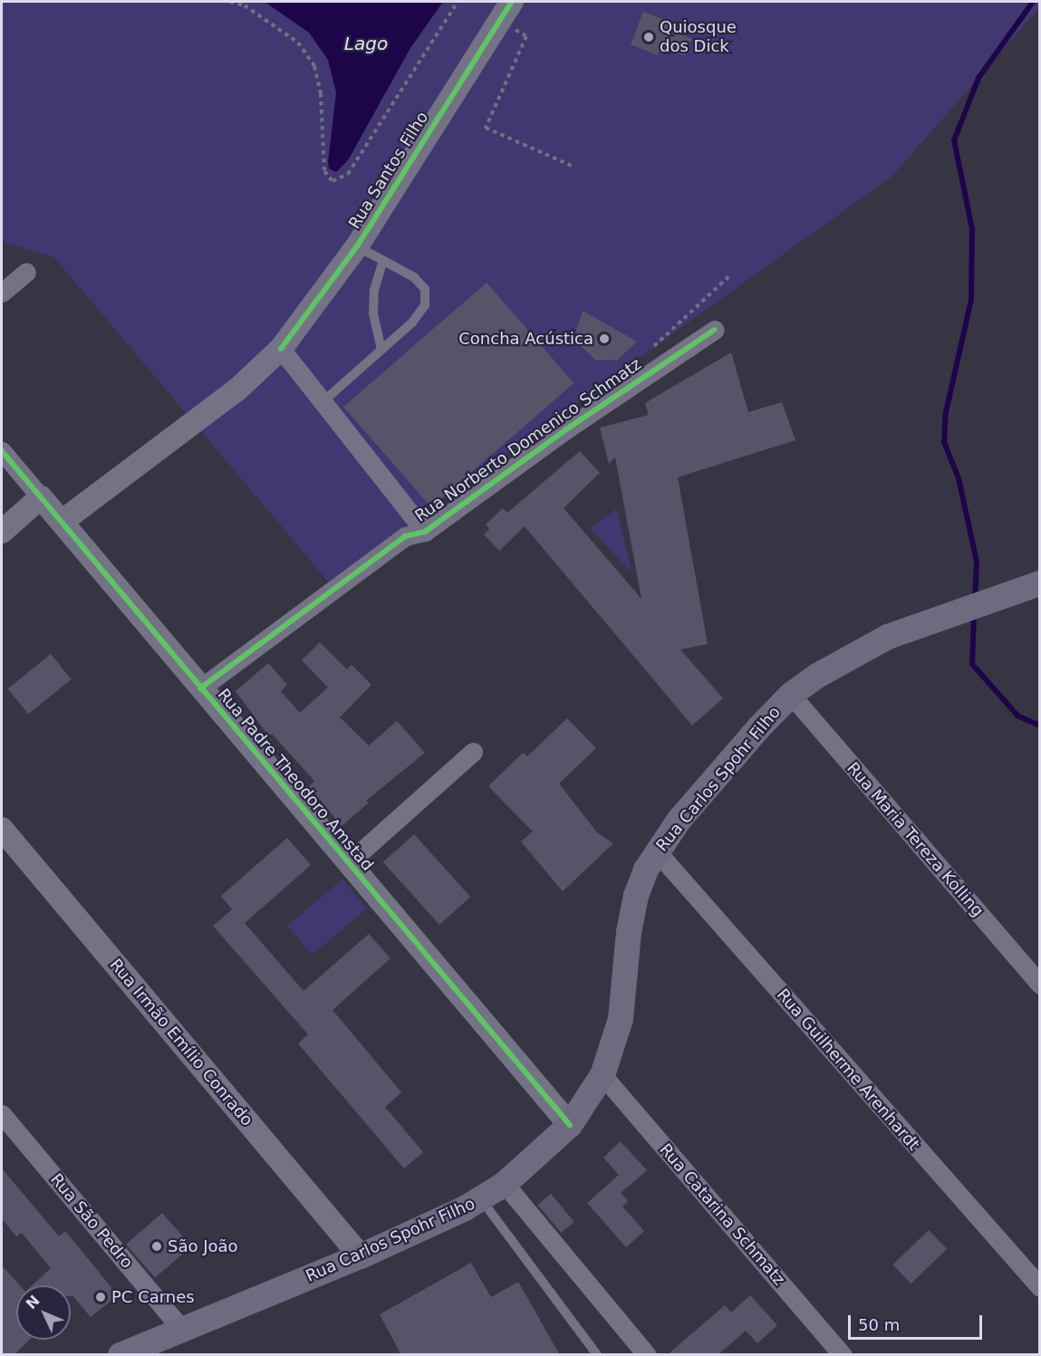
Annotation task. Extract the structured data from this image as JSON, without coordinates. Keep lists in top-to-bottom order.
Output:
{
  "streets": {
    "main road": ["Rua Carlos Spohr Filho"],
    "street": [
      "Rua Santos Filho",
      "Rua Norberto Domenico Schmatz",
      "Rua Padre Theodoro Amstad",
      "Rua Maria Tereza Kolling",
      "Rua Irmão Emílio Conrado",
      "Rua Guilherme Arenhardt",
      "Rua Catarina Schmatz",
      "Rua São Pedro"
    ]
  },
  "crossings": [
    ["Rua Santos Filho", "Rua Padre Theodoro Amstad"],
    ["Rua Norberto Domenico Schmatz", "Rua Padre Theodoro Amstad"],
    ["Rua Carlos Spohr Filho", "Rua Padre Theodoro Amstad"],
    ["Rua Carlos Spohr Filho", "Rua Maria Tereza Kolling"],
    ["Rua Carlos Spohr Filho", "Rua Irmão Emílio Conrado"],
    ["Rua Carlos Spohr Filho", "Rua Guilherme Arenhardt"],
    ["Rua Carlos Spohr Filho", "Rua Catarina Schmatz"],
    ["Rua Carlos Spohr Filho", "Rua São Pedro"]
  ],
  "water": ["Lago"],
  "places": [
    "Quiosque dos Dick",
    "Concha Acústica",
    "São João",
    "PC Carnes"
  ],
  "scale_bar": "50 m",
  "north": "top left"
}
